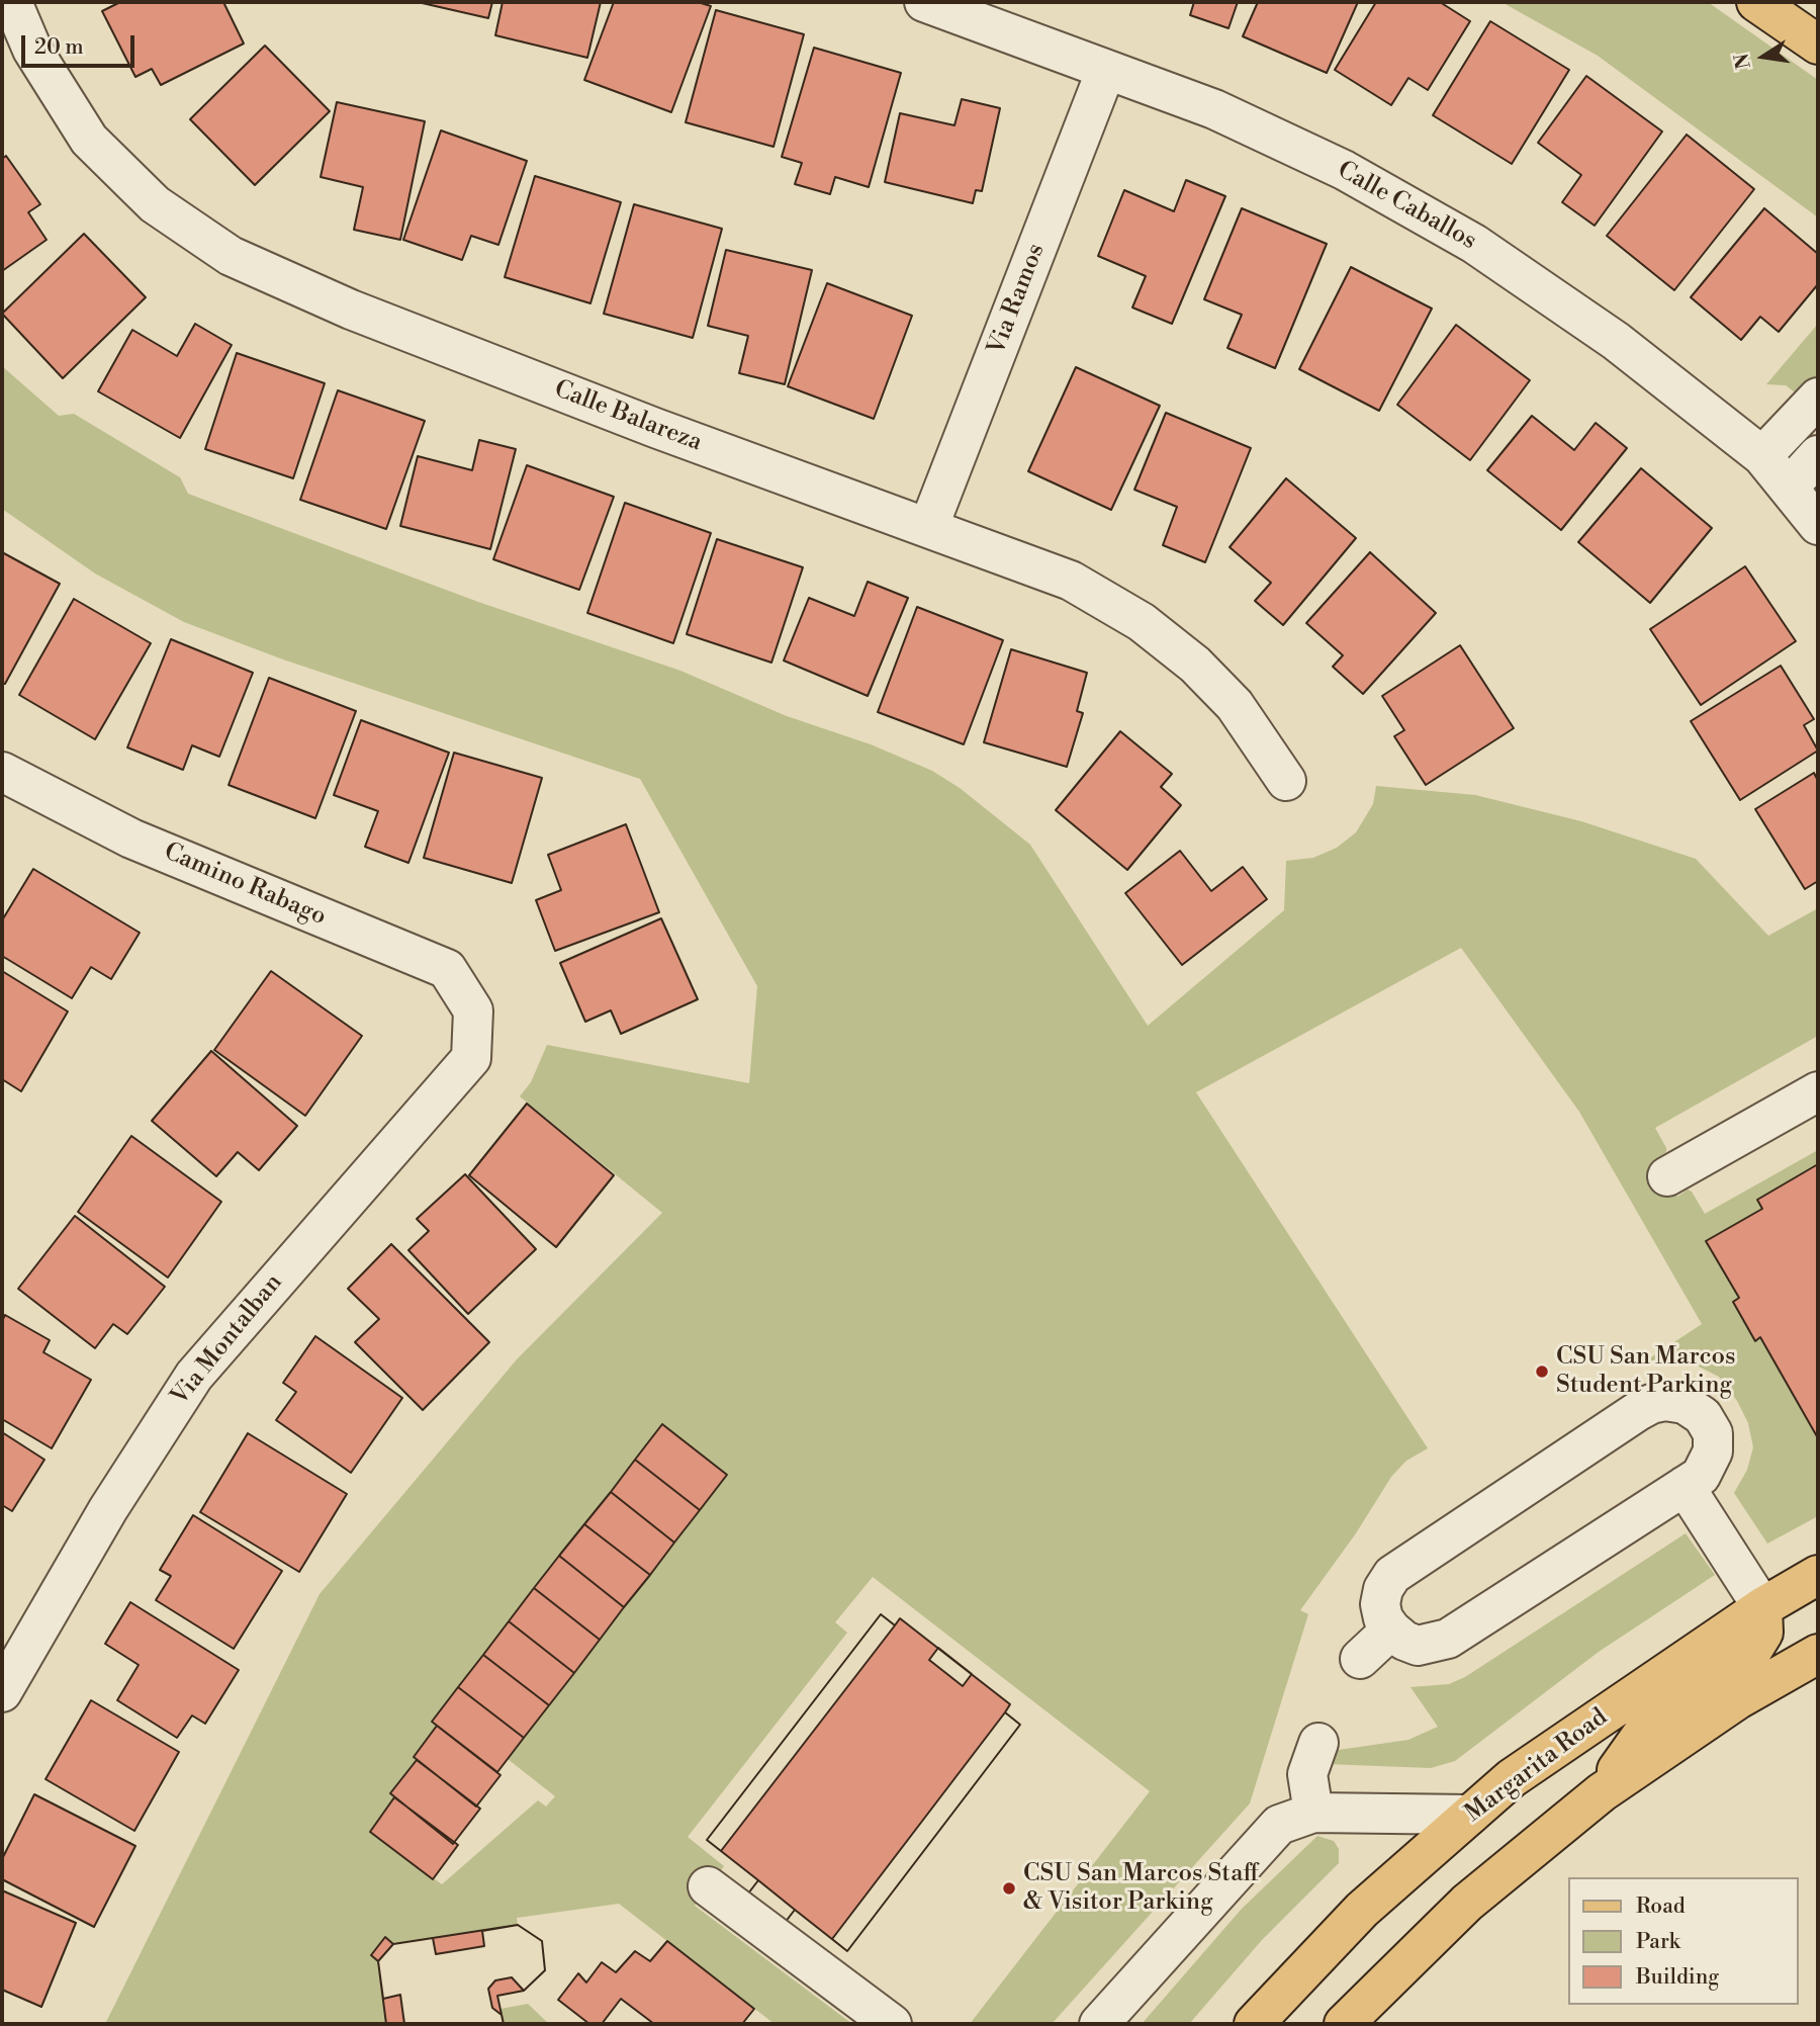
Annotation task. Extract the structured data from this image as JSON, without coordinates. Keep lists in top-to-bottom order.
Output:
{
  "streets": {
    "main road": ["Margarita Road"],
    "street": [
      "Calle Caballos",
      "Via Ramos",
      "Calle Balareza",
      "Camino Rabago",
      "Via Montalban"
    ]
  },
  "crossings": [
    ["Calle Caballos", "Via Ramos"],
    ["Via Ramos", "Calle Balareza"],
    ["Camino Rabago", "Via Montalban"]
  ],
  "places": ["CSU San Marcos Student Parking", "CSU San Marcos Staff & Visitor Parking"],
  "legend": ["Road", "Park", "Building"],
  "scale_bar": "20 m",
  "north": "left"
}
